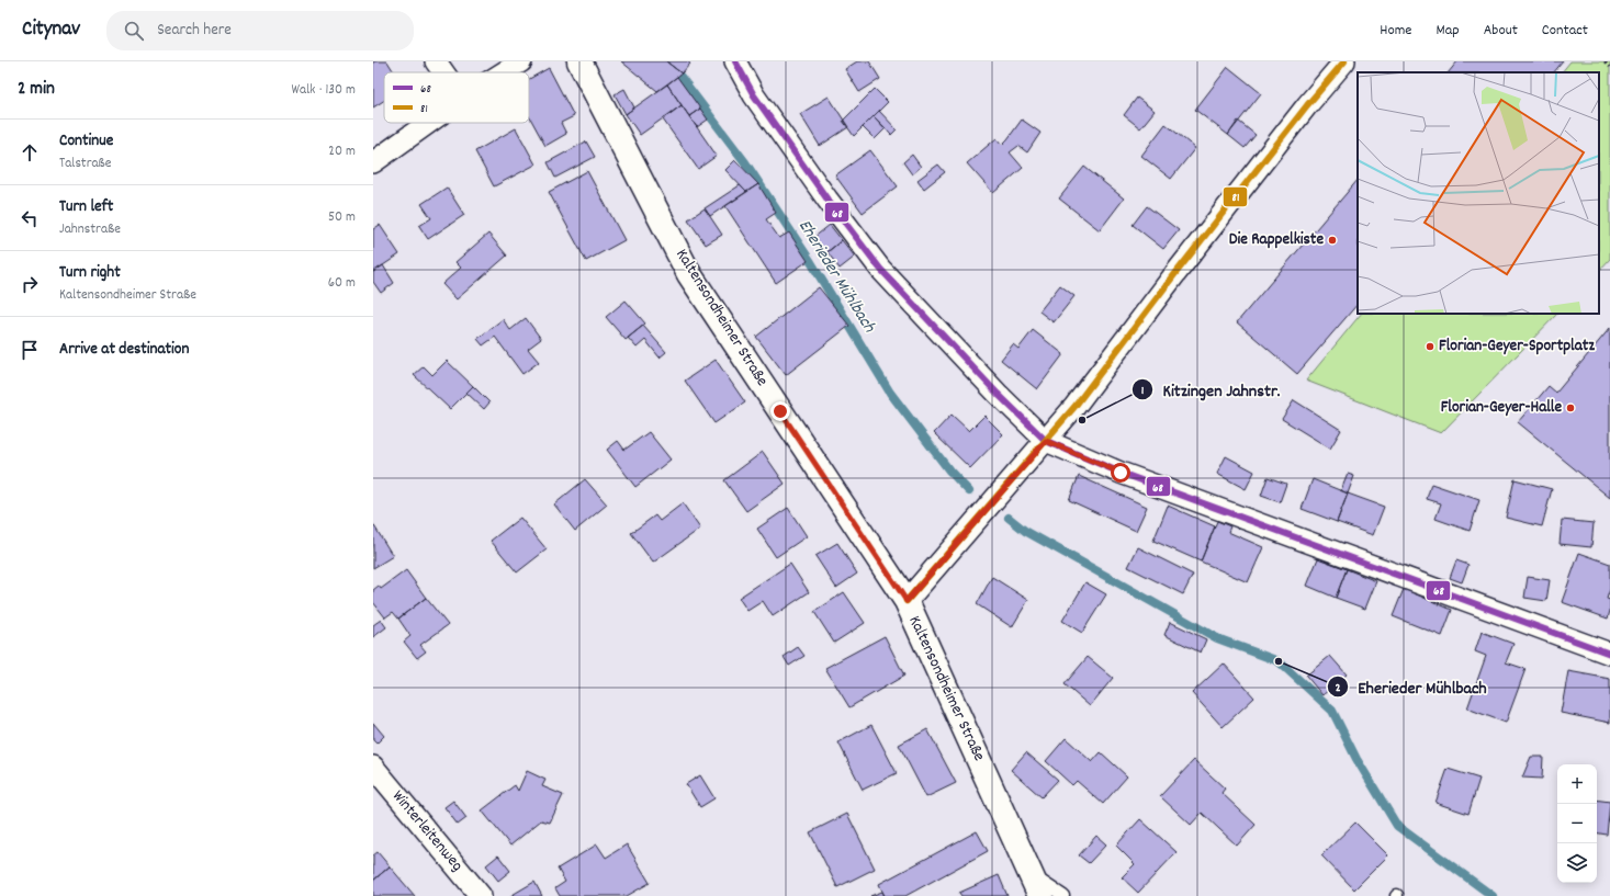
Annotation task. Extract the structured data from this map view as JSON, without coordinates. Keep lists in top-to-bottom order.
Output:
{
  "streets": {
    "main road": ["Kaltensondheimer Straße"],
    "street": ["Winterleitenweg"]
  },
  "water": ["Eherieder Mühlbach"],
  "places": [
    "Die Rappelkiste",
    "Florian-Geyer-Sportplatz",
    "Florian-Geyer-Halle",
    "Kitzingen Jahnstr.",
    "Eherieder Mühlbach"
  ],
  "lines": ["transit line 68", "transit line 81"],
  "legend": ["68", "81"],
  "page": {
    "header": "Citynav",
    "search": "Search here",
    "nav": [
      "Home",
      "Map",
      "About",
      "Contact"
    ],
    "heading": ["2 min", "Walk · 130 m"],
    "list": [
      ["Continue", "Talstraße", "20 m"],
      ["Turn left", "Jahnstraße", "50 m"],
      ["Turn right", "Kaltensondheimer Straße", "60 m"],
      "Arrive at destination"
    ],
    "map_buttons": ["+", "−"]
  }
}
